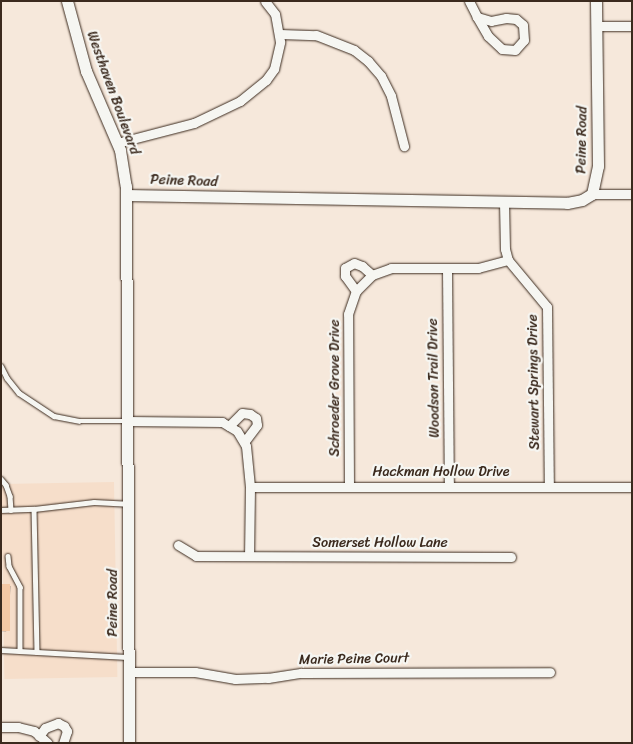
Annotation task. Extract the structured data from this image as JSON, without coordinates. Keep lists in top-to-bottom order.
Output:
{
  "streets": {
    "street": [
      "Westhaven Boulevard",
      "Peine Road",
      "Woodson Trail Drive",
      "Stewart Springs Drive",
      "Schroeder Grove Drive",
      "Hackman Hollow Drive",
      "Somerset Hollow Lane",
      "Marie Peine Court"
    ]
  },
  "crossings": [
    ["Westhaven Boulevard", "Peine Road"],
    ["Peine Road", "Marie Peine Court"],
    ["Woodson Trail Drive", "Schroeder Grove Drive"],
    ["Woodson Trail Drive", "Hackman Hollow Drive"],
    ["Stewart Springs Drive", "Schroeder Grove Drive"],
    ["Stewart Springs Drive", "Hackman Hollow Drive"],
    ["Schroeder Grove Drive", "Hackman Hollow Drive"]
  ]
}
